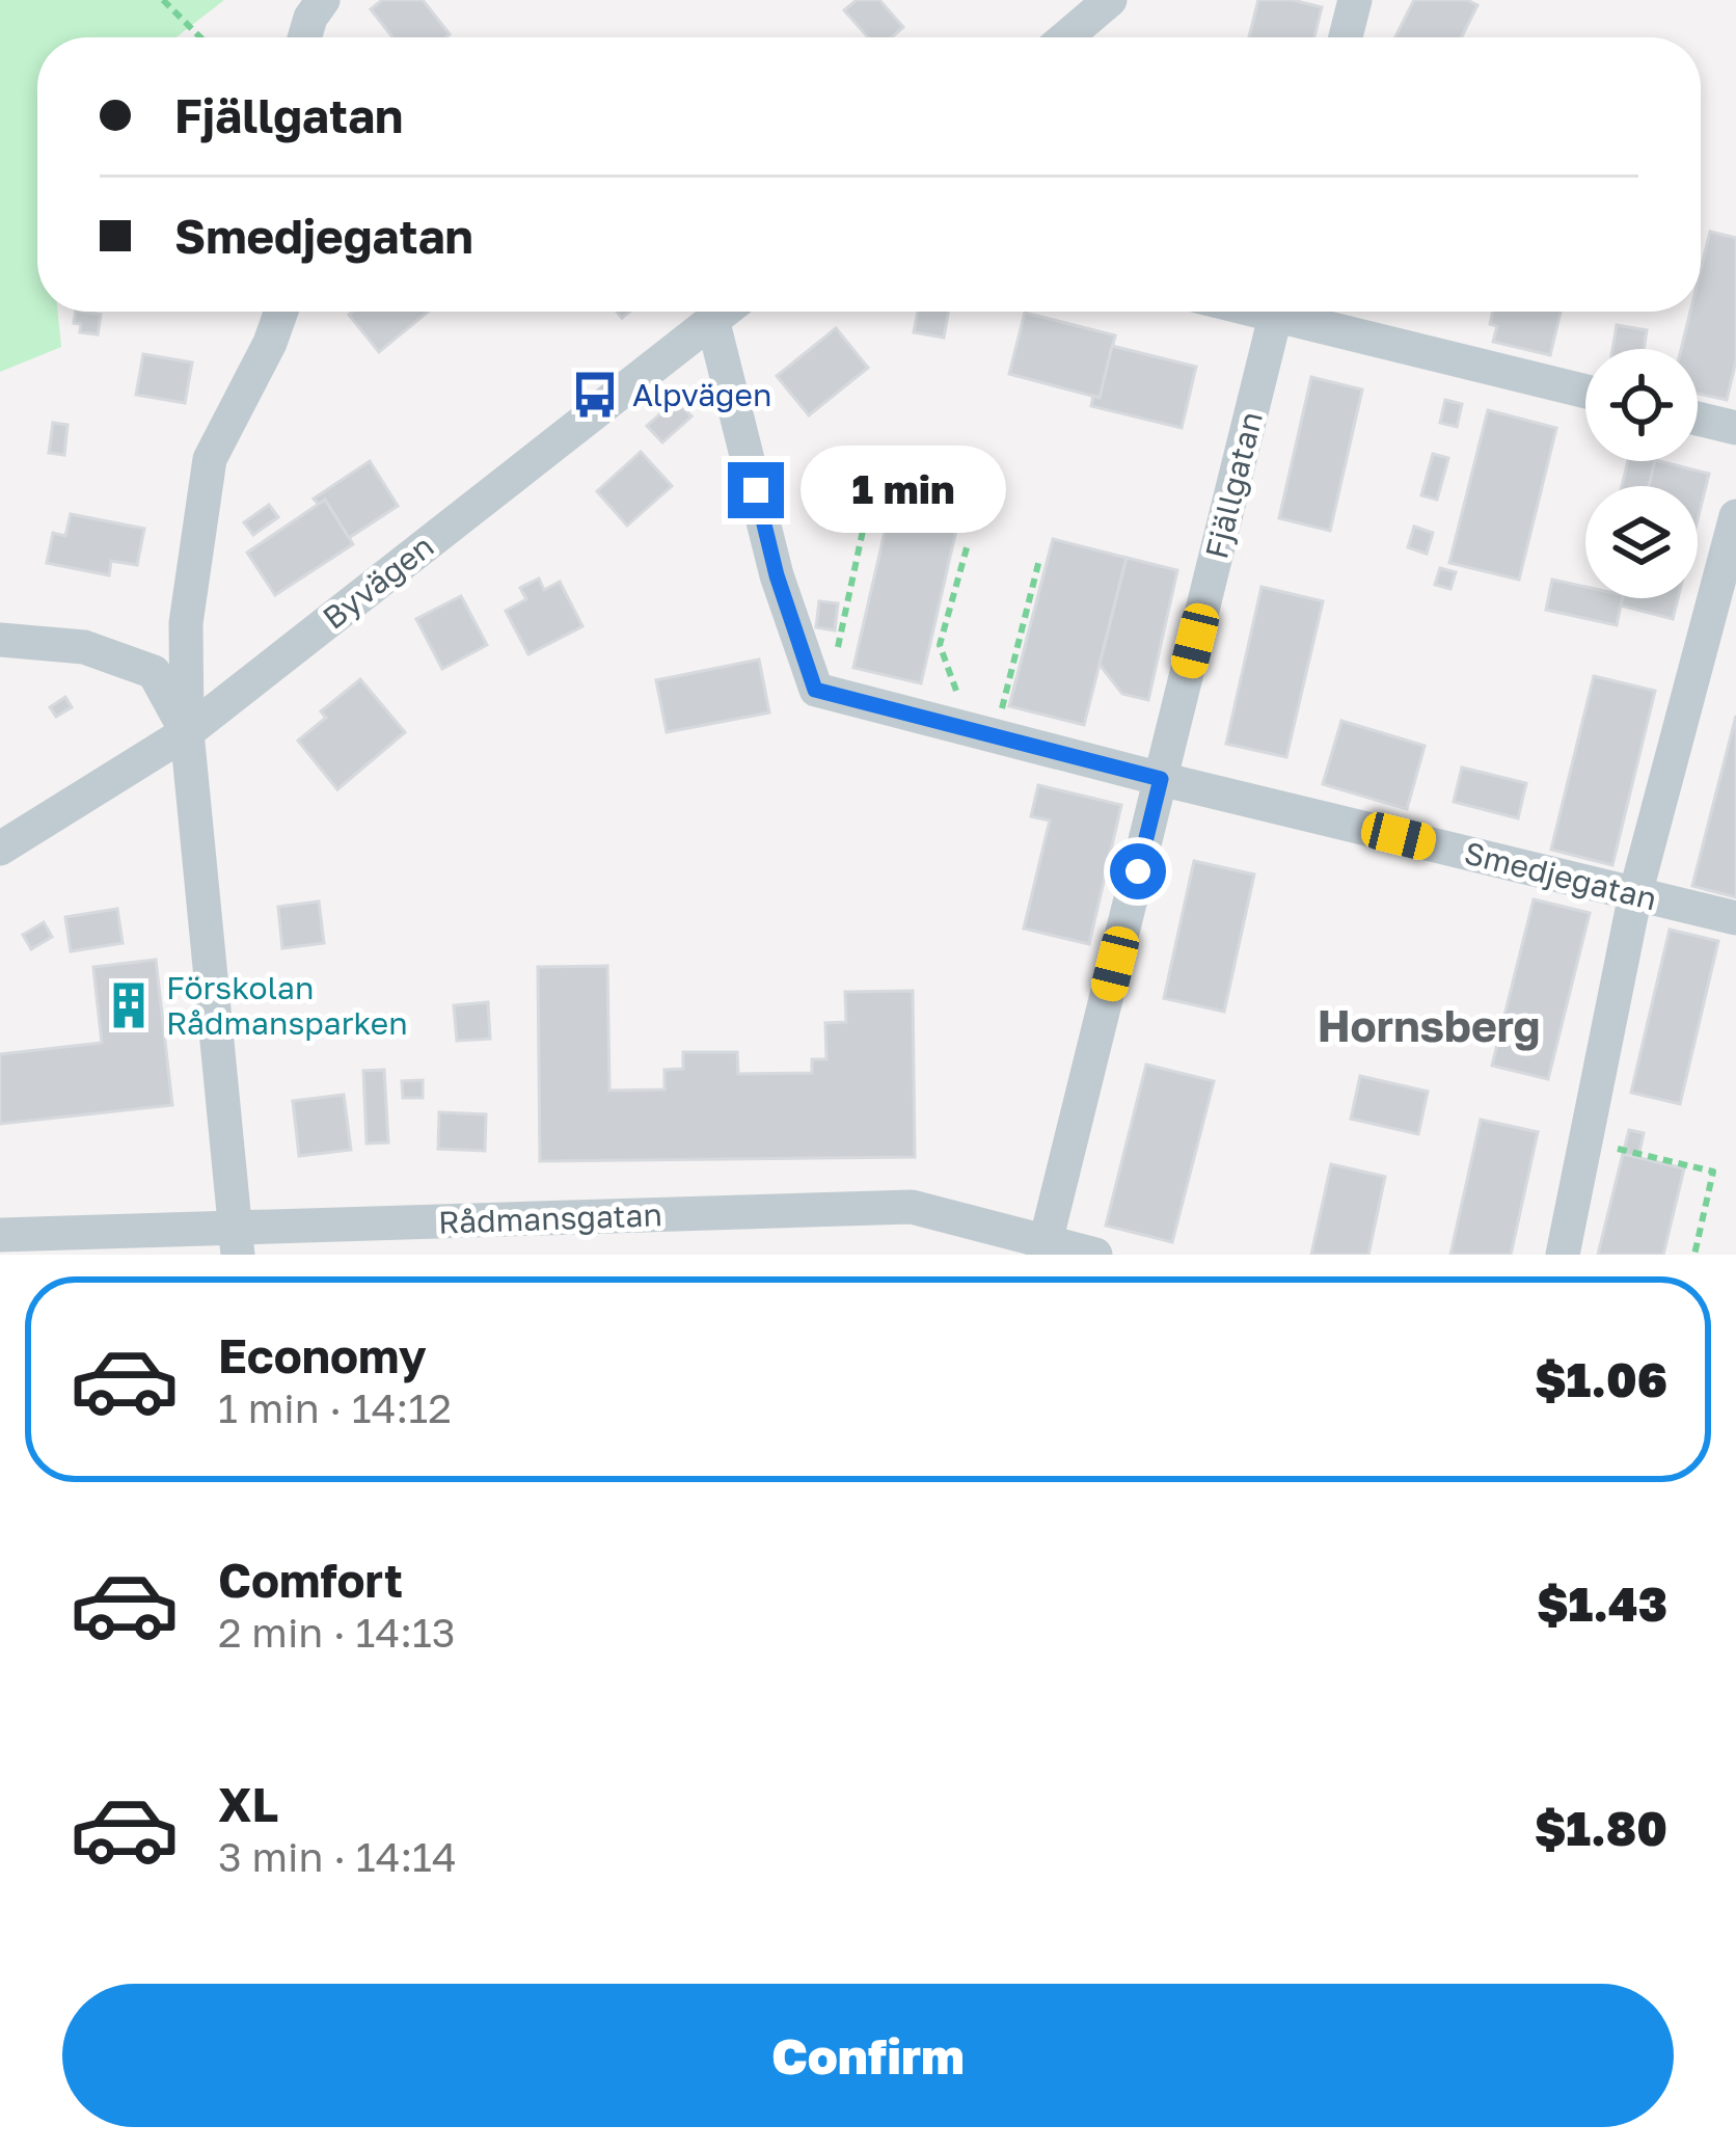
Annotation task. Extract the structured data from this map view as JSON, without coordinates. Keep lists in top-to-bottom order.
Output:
{
  "streets": {
    "street": [
      "Fjällgatan",
      "Byvägen",
      "Smedjegatan",
      "Rådmansgatan"
    ]
  },
  "crossings": [
    ["Fjällgatan", "Smedjegatan"],
    ["Fjällgatan", "Rådmansgatan"]
  ],
  "districts": ["Hornsberg"],
  "places": {
    "bus stop": ["Alpvägen"],
    "building": ["Förskolan Rådmansparken"]
  },
  "page": {
    "banner": ["Fjällgatan", "Smedjegatan"],
    "bubble": "1 min",
    "list": [
      {
        "name": "Economy",
        "note": "1 min · 14:12",
        "value": "$1.06"
      },
      {
        "name": "Comfort",
        "note": "2 min · 14:13",
        "value": "$1.43"
      },
      {
        "name": "XL",
        "note": "3 min · 14:14",
        "value": "$1.80"
      }
    ],
    "buttons": "Confirm"
  }
}
